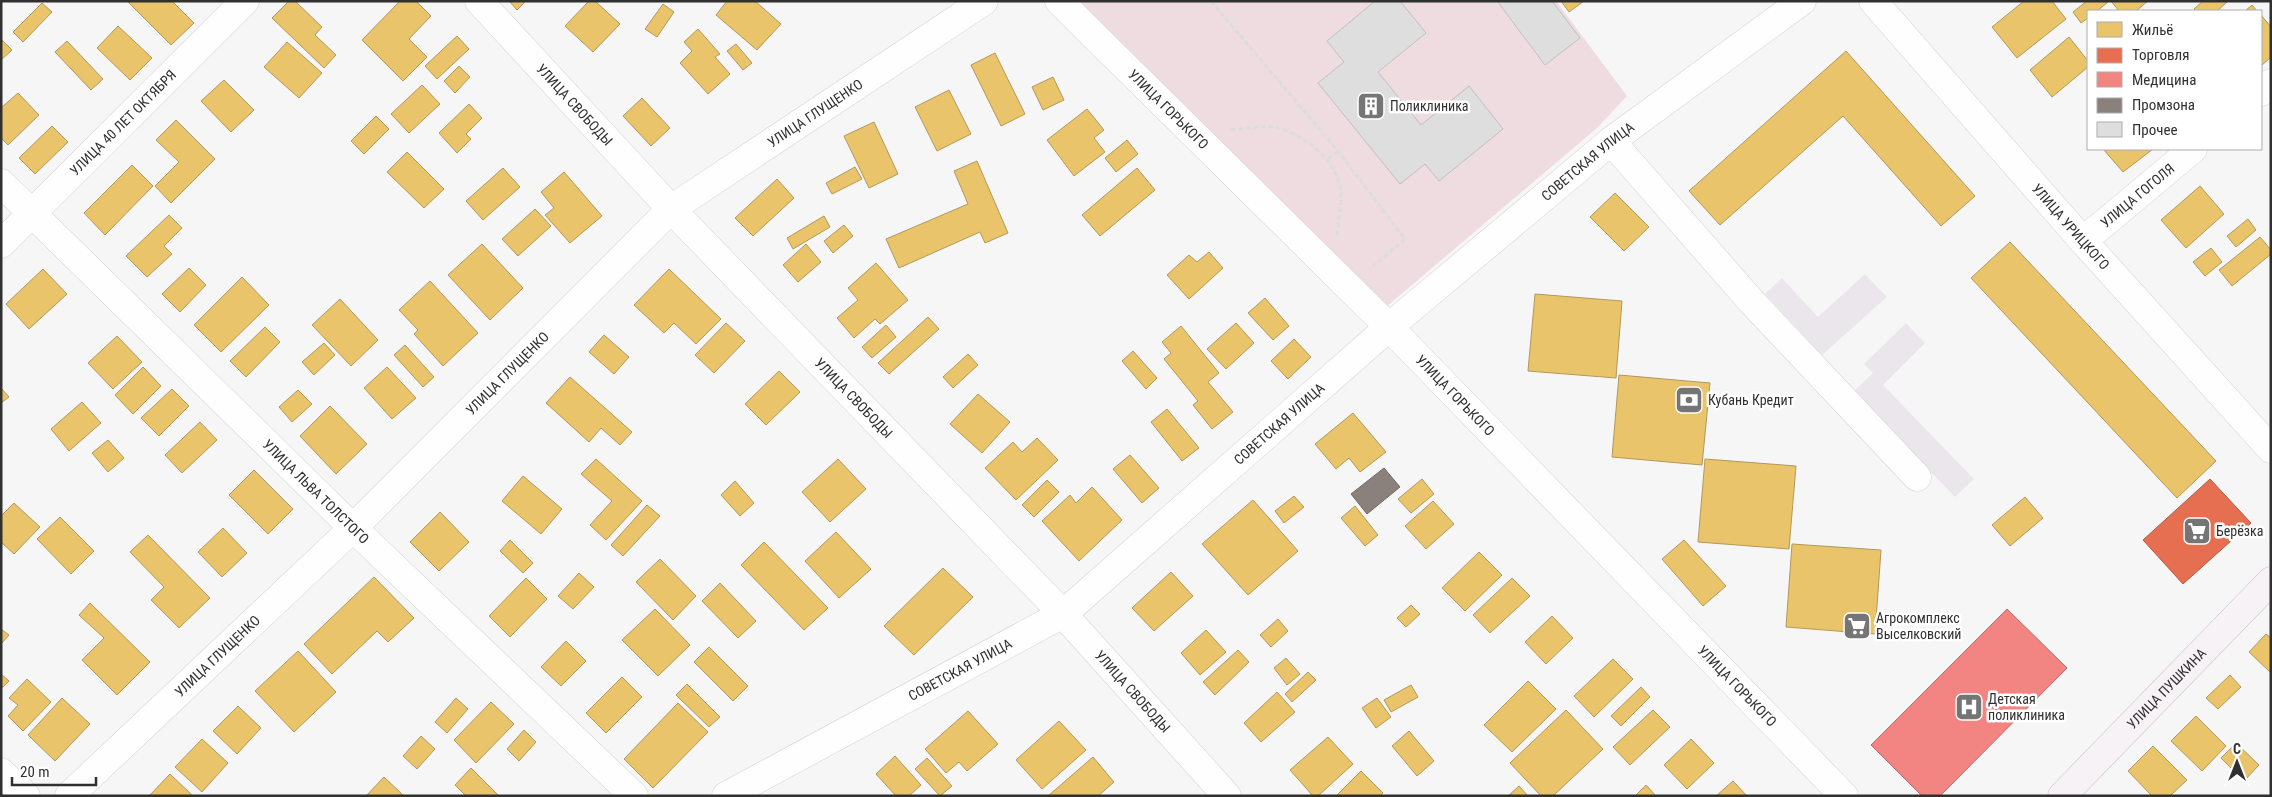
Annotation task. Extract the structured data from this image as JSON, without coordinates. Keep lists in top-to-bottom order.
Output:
{
  "streets": {
    "main road": ["УЛИЦА ПУШКИНА"],
    "street": [
      "УЛИЦА СВОБОДЫ",
      "УЛИЦА ГОРЬКОГО",
      "УЛИЦА ГЛУЩЕНКО",
      "УЛИЦА 40 ЛЕТ ОКТЯБРЯ",
      "СОВЕТСКАЯ УЛИЦА",
      "УЛИЦА ГОГОЛЯ",
      "УЛИЦА УРИЦКОГО",
      "УЛИЦА ЛЬВА ТОЛСТОГО"
    ]
  },
  "crossings": [
    ["УЛИЦА СВОБОДЫ", "УЛИЦА ГЛУЩЕНКО"],
    ["УЛИЦА СВОБОДЫ", "СОВЕТСКАЯ УЛИЦА"],
    ["УЛИЦА ГОРЬКОГО", "СОВЕТСКАЯ УЛИЦА"],
    ["УЛИЦА ГЛУЩЕНКО", "УЛИЦА ЛЬВА ТОЛСТОГО"],
    ["УЛИЦА 40 ЛЕТ ОКТЯБРЯ", "УЛИЦА ЛЬВА ТОЛСТОГО"],
    ["УЛИЦА ГОГОЛЯ", "УЛИЦА УРИЦКОГО"]
  ],
  "places": {
    "building": ["Поликлиника"],
    "bank": ["Кубань Кредит"],
    "supermarket": ["Берёзка", "Агрокомплекс Выселковский"],
    "hospital": ["Детская поликлиника"]
  },
  "legend": [
    "Жильё",
    "Торговля",
    "Медицина",
    "Промзона",
    "Прочее"
  ],
  "scale_bar": "20 m",
  "north": "top"
}
